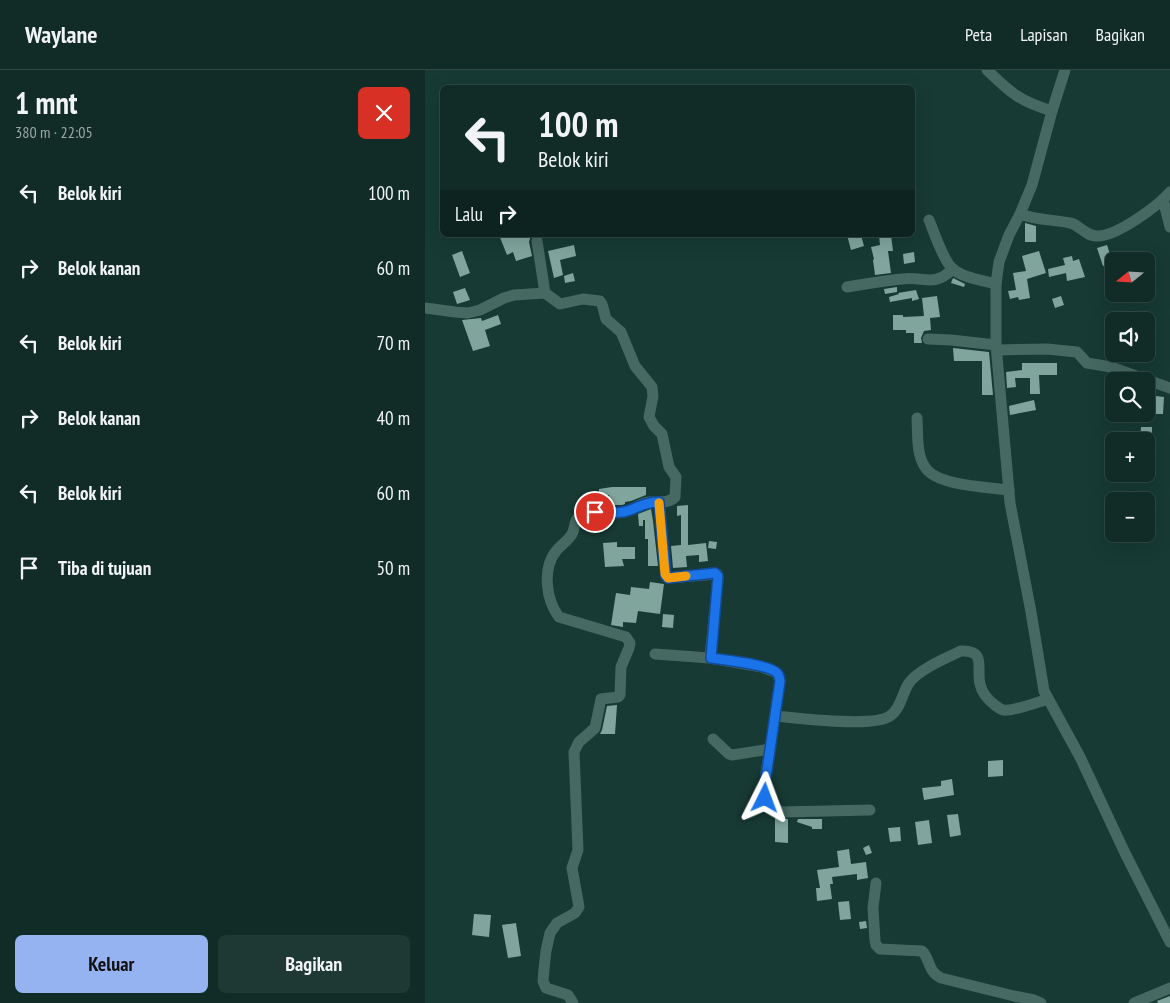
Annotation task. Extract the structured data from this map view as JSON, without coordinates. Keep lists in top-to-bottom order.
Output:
{
  "north": "left",
  "page": {
    "header": "Waylane",
    "nav": ["Peta", "Lapisan", "Bagikan"],
    "heading": ["1 mnt", "380 m · 22:05"],
    "turn": ["100 m", "Belok kiri"],
    "list": [
      {
        "name": "Belok kiri",
        "value": "100 m"
      },
      {
        "name": "Belok kanan",
        "value": "60 m"
      },
      {
        "name": "Belok kiri",
        "value": "70 m"
      },
      {
        "name": "Belok kanan",
        "value": "40 m"
      },
      {
        "name": "Belok kiri",
        "value": "60 m"
      },
      {
        "name": "Tiba di tujuan",
        "value": "50 m"
      }
    ],
    "then": "Lalu",
    "map_buttons": ["+", "−"],
    "buttons": ["Keluar", "Bagikan"]
  }
}
